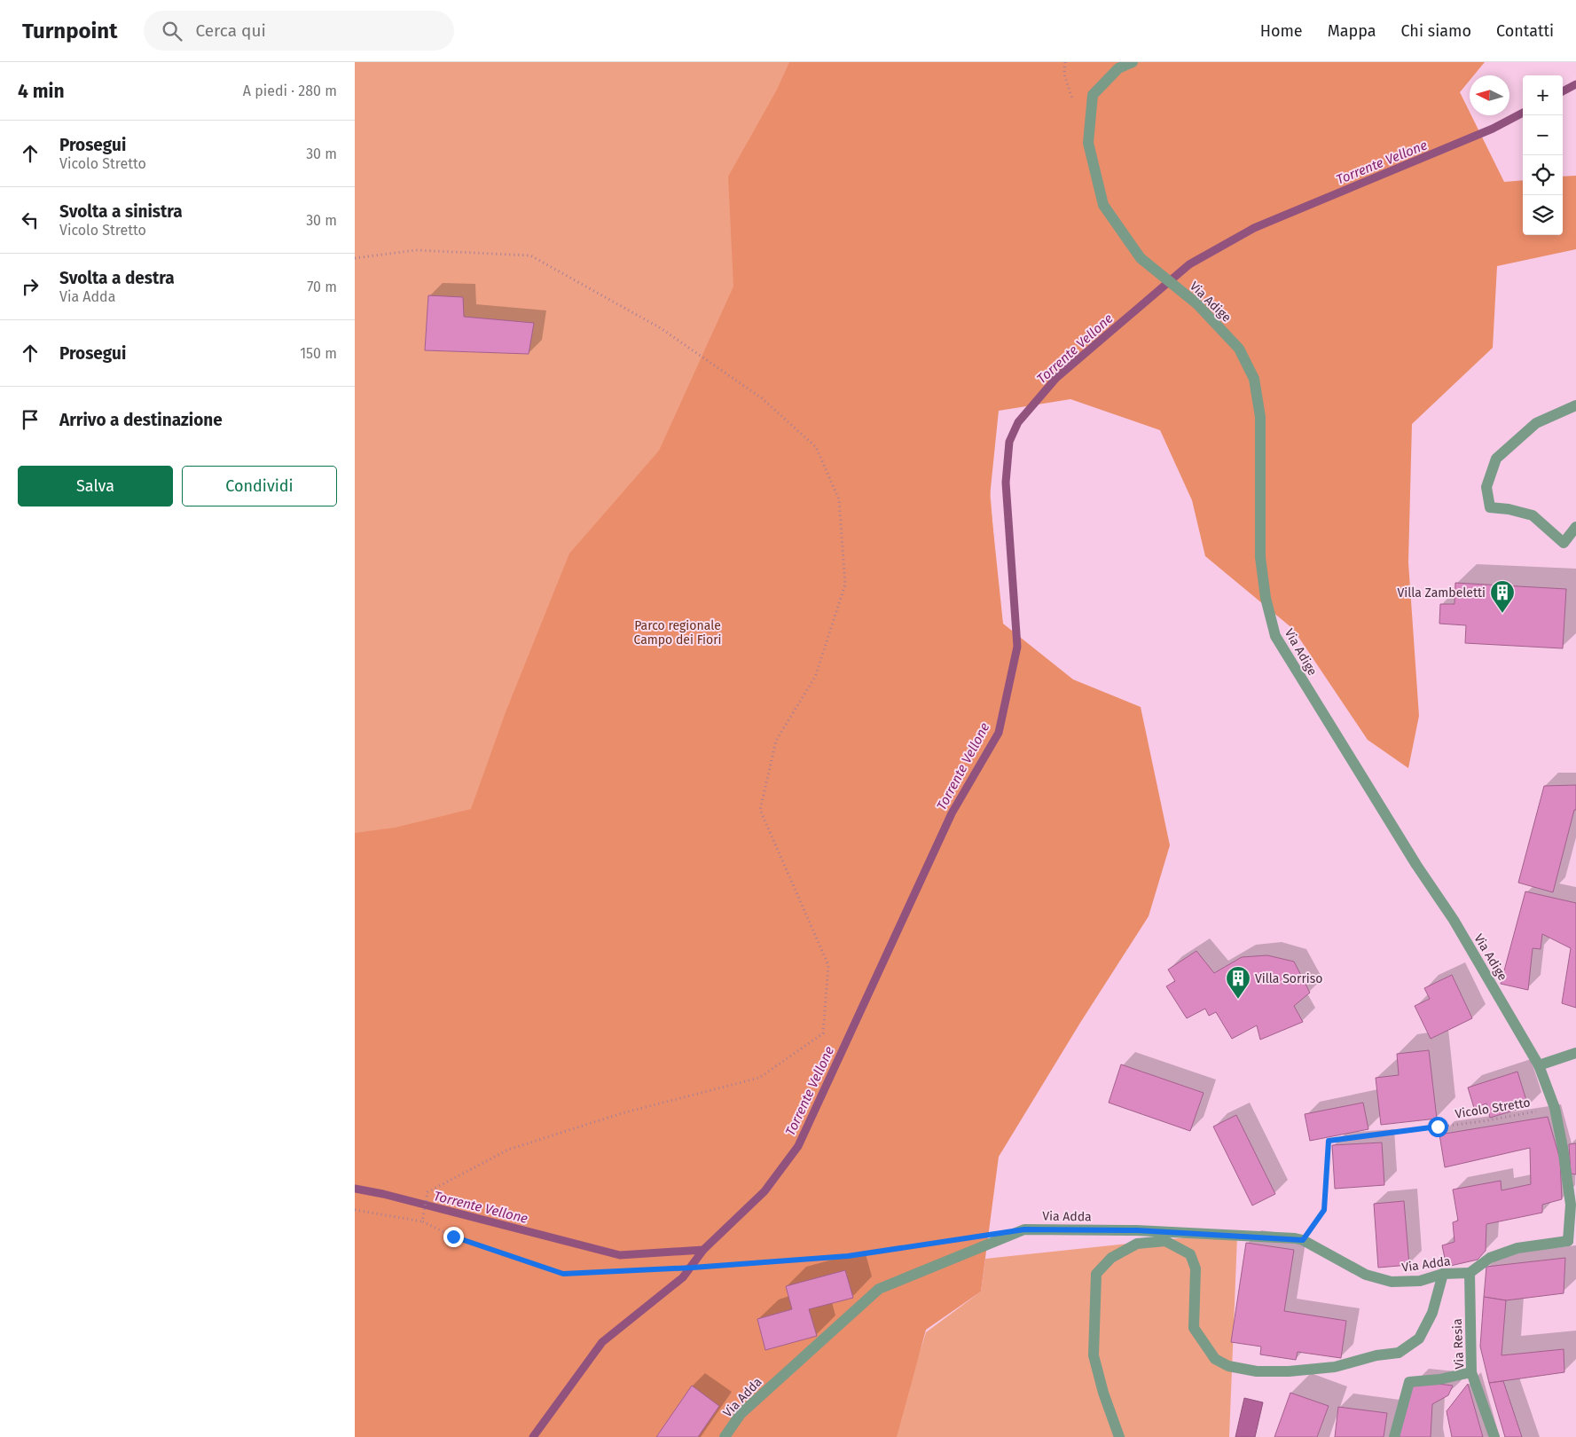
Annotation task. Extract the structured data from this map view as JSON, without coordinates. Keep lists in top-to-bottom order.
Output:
{
  "streets": {
    "street": ["Via Adige", "Via Adda", "Via Resia"],
    "path": ["Vicolo Stretto"]
  },
  "crossings": [
    ["Via Adige", "Vicolo Stretto"],
    ["Vicolo Stretto", "Via Adda"],
    ["Via Adda", "Via Resia"]
  ],
  "water": ["Torrente Vellone"],
  "parks": ["Parco regionale Campo dei Fiori"],
  "places": {
    "building": ["Villa Zambeletti", "Villa Sorriso"]
  },
  "north": "left",
  "page": {
    "header": "Turnpoint",
    "search": "Cerca qui",
    "nav": [
      "Home",
      "Mappa",
      "Chi siamo",
      "Contatti"
    ],
    "heading": ["4 min", "A piedi · 280 m"],
    "map_buttons": ["+", "−"],
    "list": [
      ["Prosegui", "Vicolo Stretto", "30 m"],
      ["Svolta a sinistra", "Vicolo Stretto", "30 m"],
      ["Svolta a destra", "Via Adda", "70 m"],
      ["Prosegui", "150 m"],
      "Arrivo a destinazione"
    ],
    "buttons": ["Salva", "Condividi"]
  }
}
